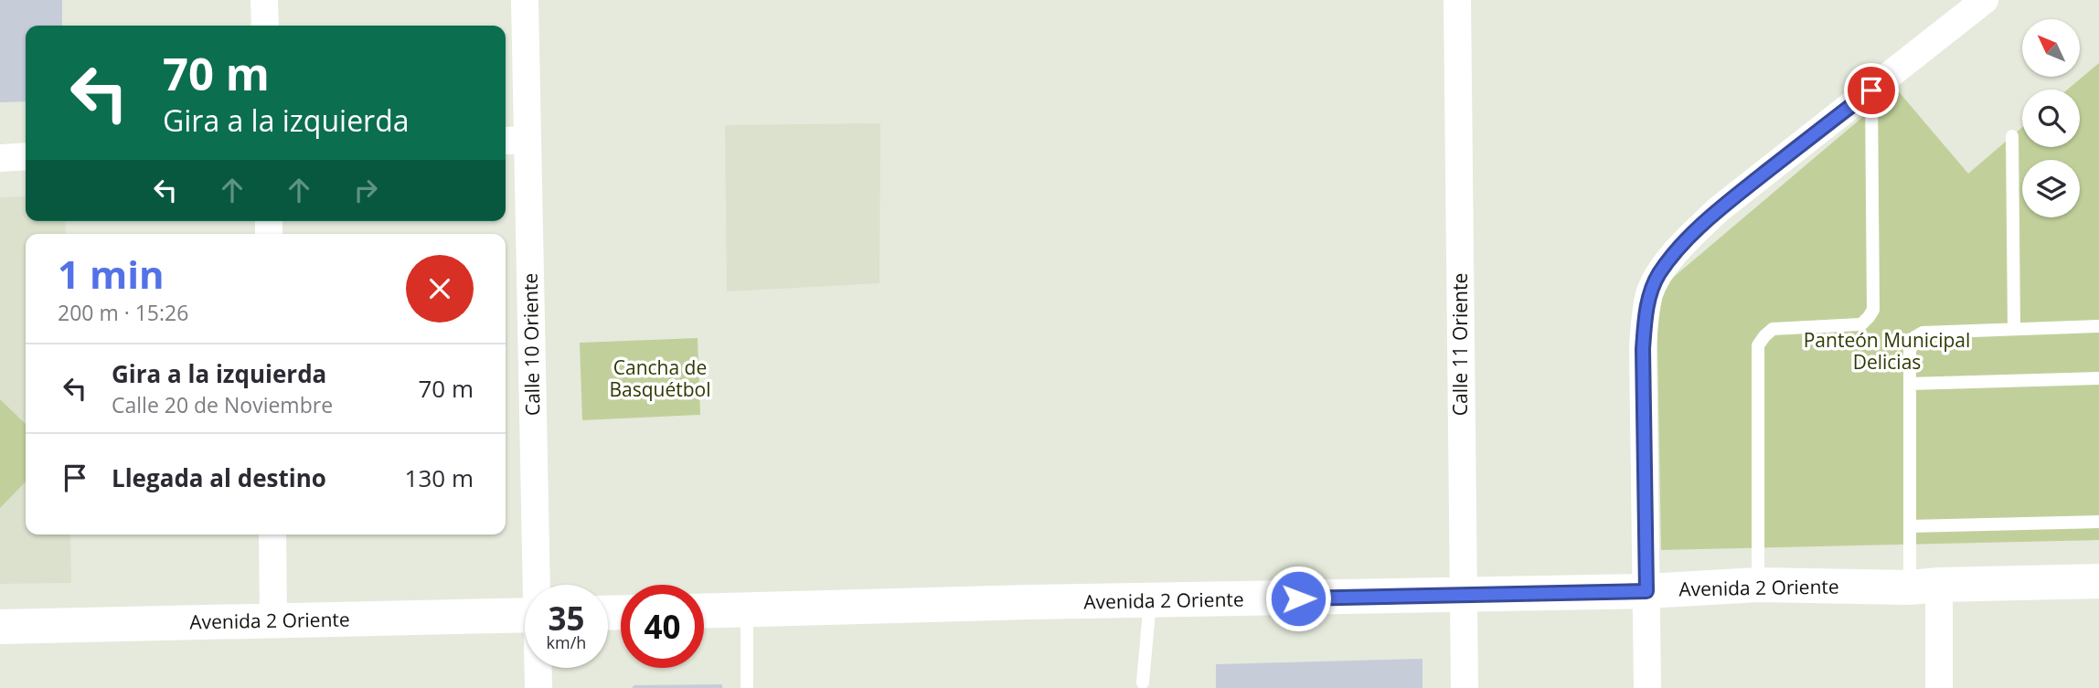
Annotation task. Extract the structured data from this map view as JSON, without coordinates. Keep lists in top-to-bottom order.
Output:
{
  "streets": {
    "street": ["Calle 10 Oriente", "Calle 11 Oriente", "Avenida 2 Oriente"]
  },
  "crossings": [
    ["Calle 11 Oriente", "Avenida 2 Oriente"]
  ],
  "parks": ["Panteón Municipal Delicias", "Cancha de Basquétbol"],
  "north": "top left",
  "page": {
    "turn": ["70 m", "Gira a la izquierda"],
    "heading": ["1 min", "200 m · 15:26"],
    "list": [
      {
        "name": "Gira a la izquierda",
        "note": "Calle 20 de Noviembre",
        "value": "70 m"
      },
      {
        "name": "Llegada al destino",
        "value": "130 m"
      }
    ],
    "speed": "35 km/h",
    "limit": "40"
  }
}
